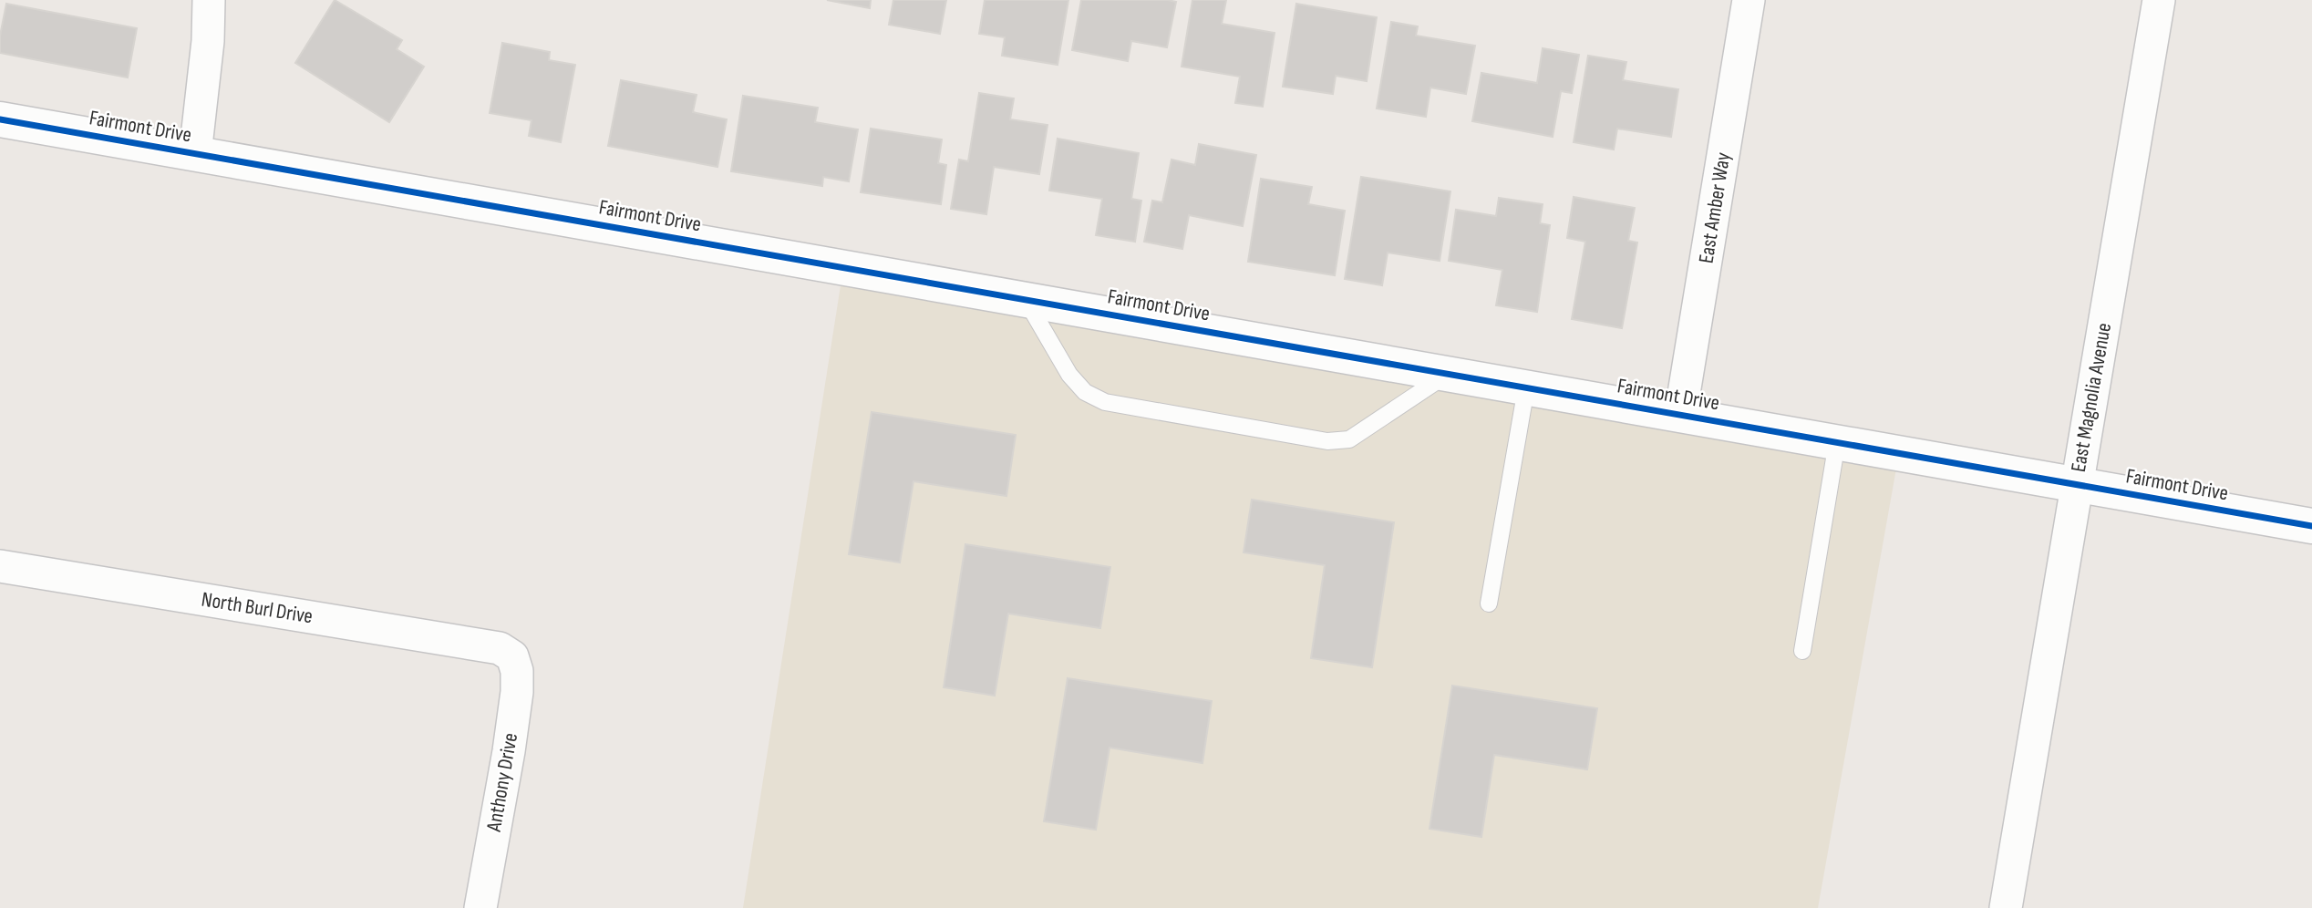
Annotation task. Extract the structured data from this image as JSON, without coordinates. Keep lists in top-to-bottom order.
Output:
{
  "streets": {
    "street": [
      "Fairmont Drive",
      "East Amber Way",
      "East Magnolia Avenue",
      "North Burl Drive",
      "Anthony Drive"
    ]
  },
  "crossings": [
    ["Fairmont Drive", "East Amber Way"],
    ["Fairmont Drive", "East Magnolia Avenue"],
    ["North Burl Drive", "Anthony Drive"]
  ]
}
